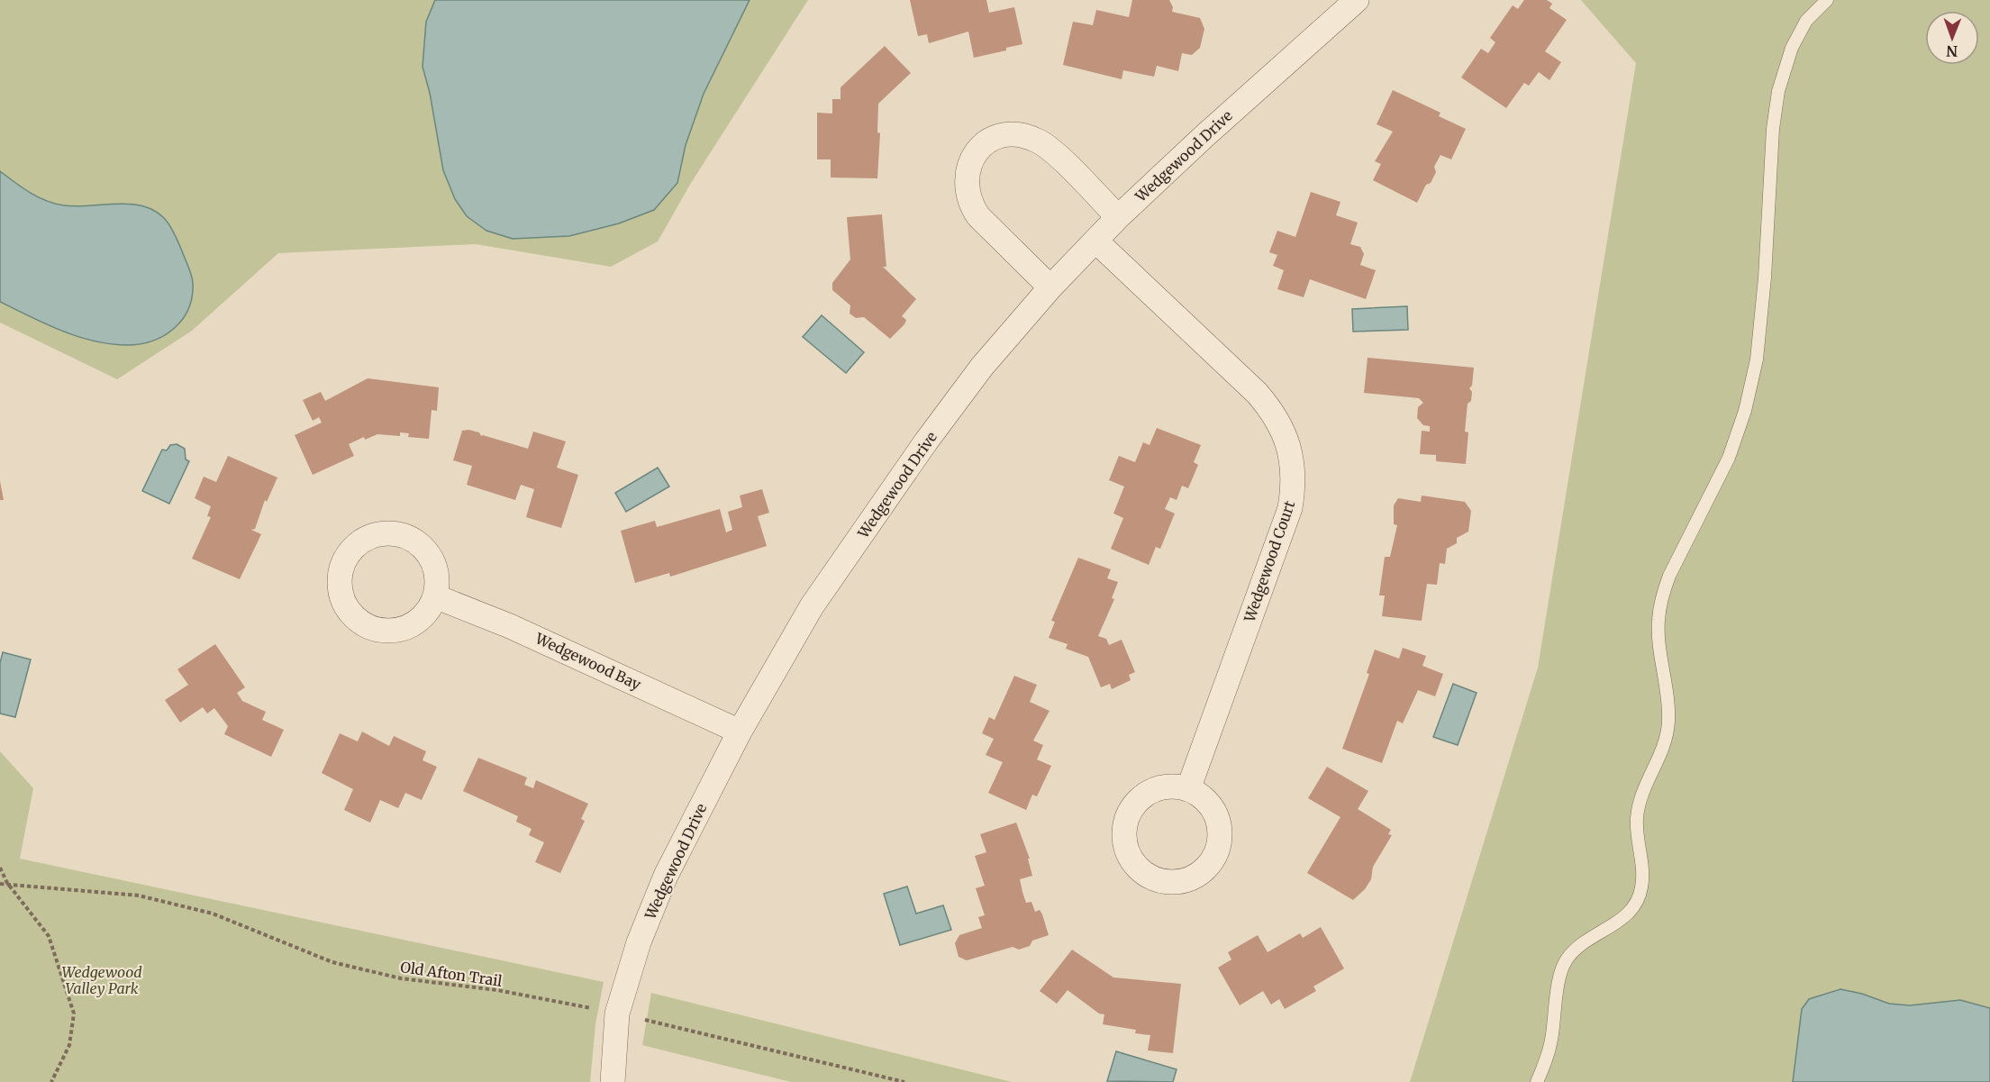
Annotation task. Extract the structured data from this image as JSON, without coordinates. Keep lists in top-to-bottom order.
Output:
{
  "streets": {
    "street": ["Wedgewood Drive", "Wedgewood Court", "Wedgewood Bay"],
    "path": ["Old Afton Trail"]
  },
  "crossings": [
    ["Wedgewood Drive", "Wedgewood Court"],
    ["Wedgewood Drive", "Wedgewood Bay"],
    ["Wedgewood Drive", "Old Afton Trail"]
  ],
  "parks": ["Wedgewood Valley Park"],
  "north": "bottom"
}
